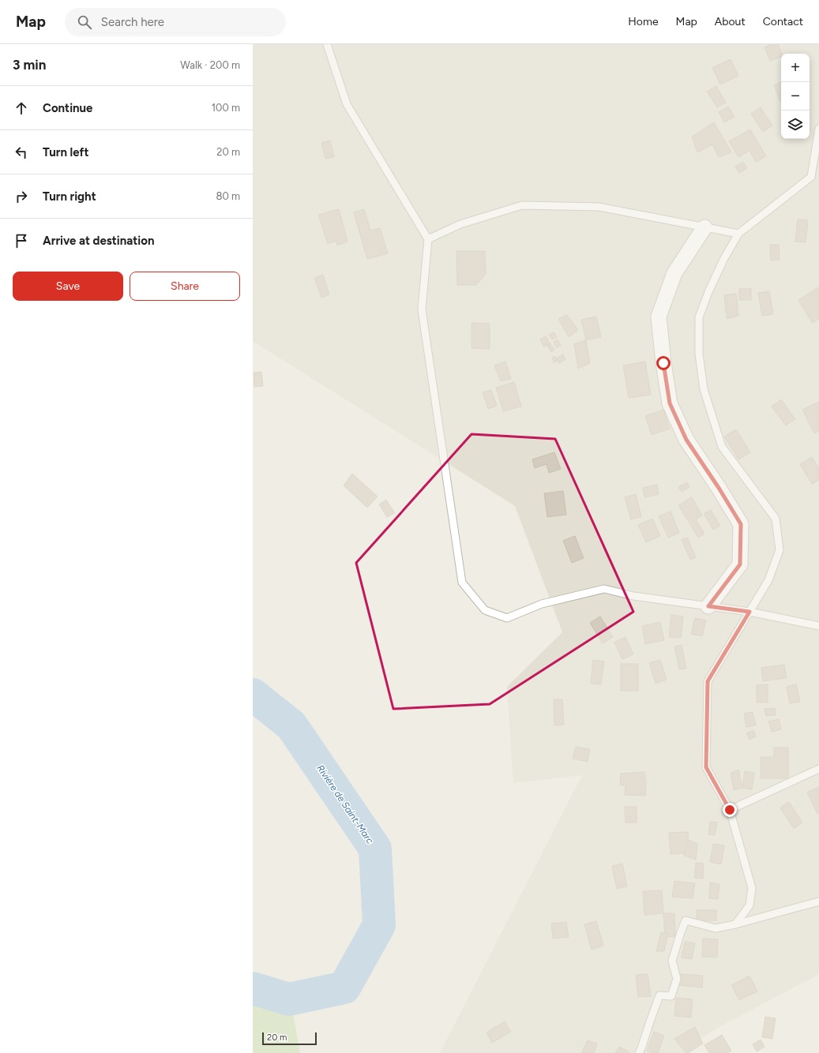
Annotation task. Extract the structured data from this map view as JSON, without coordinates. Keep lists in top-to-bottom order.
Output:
{
  "water": ["Rivière de Saint-Marc"],
  "scale_bar": "20 m",
  "page": {
    "header": "Map",
    "search": "Search here",
    "nav": [
      "Home",
      "Map",
      "About",
      "Contact"
    ],
    "heading": ["3 min", "Walk · 200 m"],
    "map_buttons": ["+", "−"],
    "list": [
      ["Continue", "100 m"],
      ["Turn left", "20 m"],
      ["Turn right", "80 m"],
      "Arrive at destination"
    ],
    "buttons": ["Save", "Share"],
    "scale": "20 m"
  }
}
